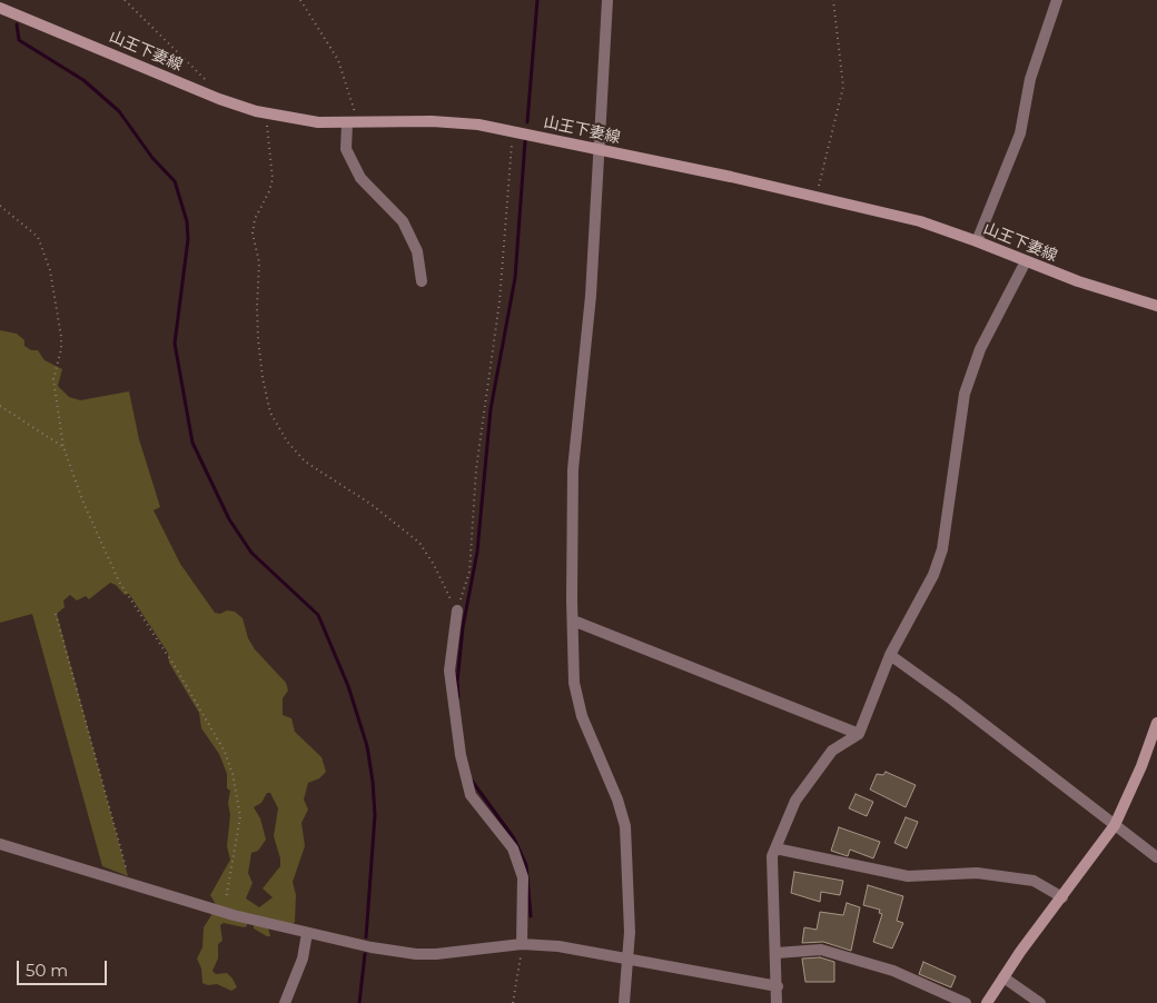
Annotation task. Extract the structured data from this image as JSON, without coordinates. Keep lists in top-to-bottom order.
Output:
{
  "streets": {
    "main road": ["山王下妻線"]
  },
  "scale_bar": "50 m"
}
